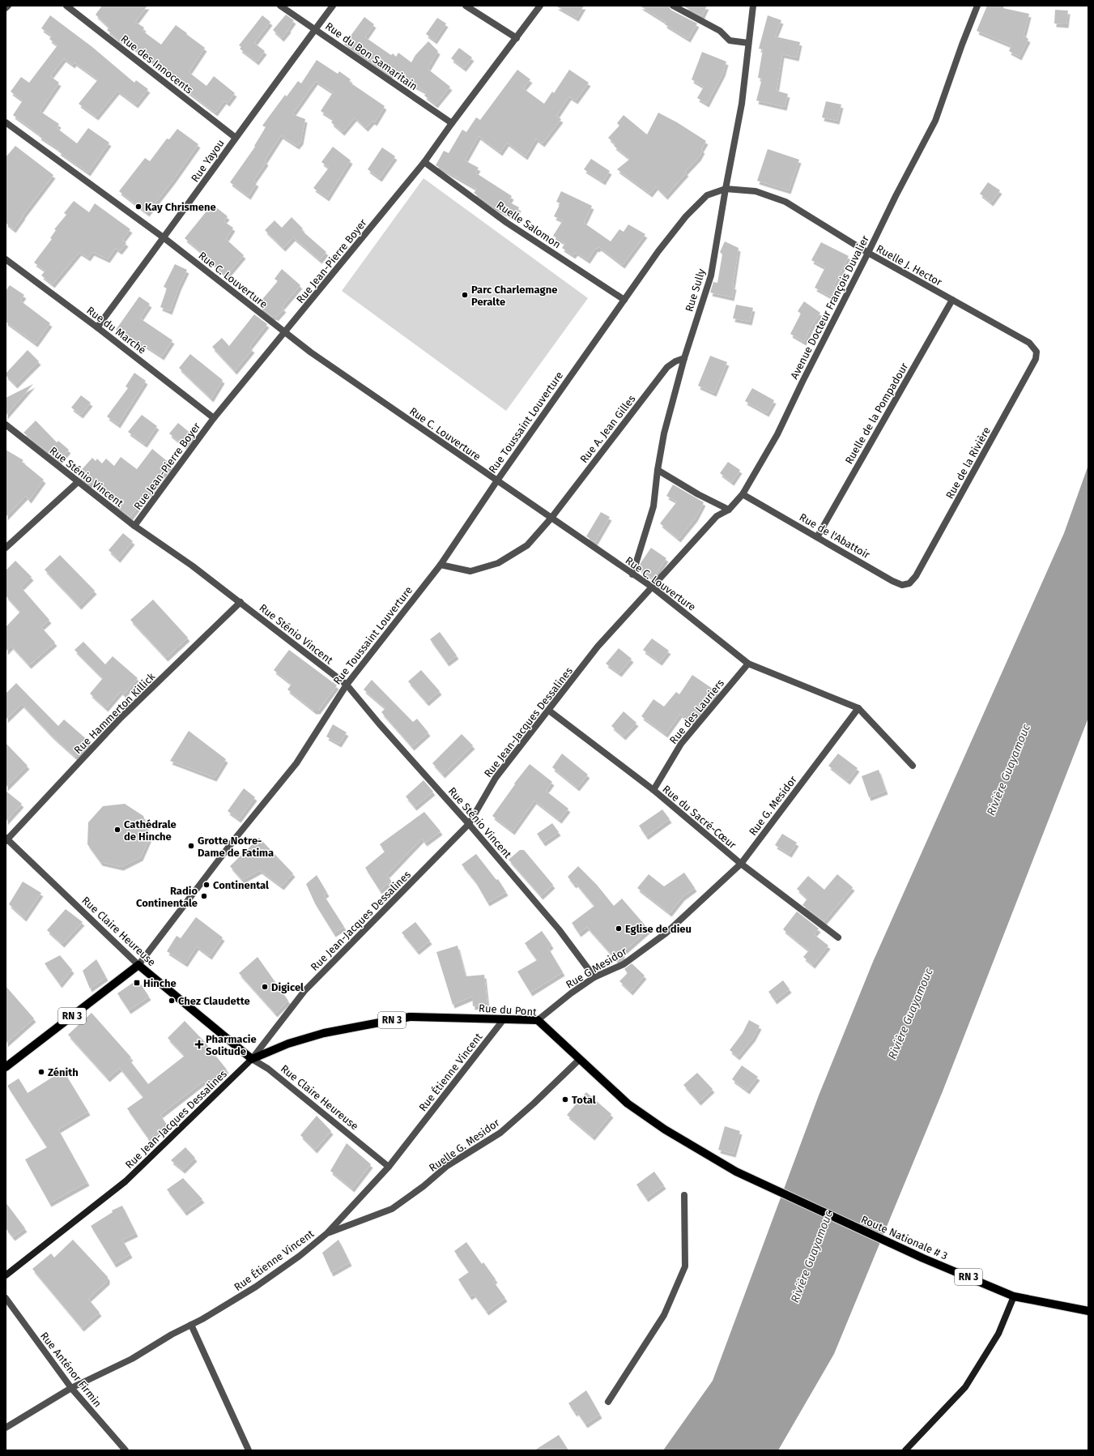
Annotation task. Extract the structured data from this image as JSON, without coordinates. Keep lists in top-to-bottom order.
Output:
{
  "streets": {
    "main road": [
      "Rue Toussaint Louverture",
      "Rue Jean-Jacques Dessalines",
      "Rue Claire Heureuse",
      "Rue du Pont",
      "RN 3",
      "Route Nationale # 3"
    ],
    "street": [
      "Rue du Bon Samaritain",
      "Rue des Innocents",
      "Rue Yayou",
      "Ruelle Salomon",
      "Rue Jean-Pierre Boyer",
      "Ruelle J. Hector",
      "Rue C. Louverture",
      "Rue Sully",
      "Avenue Docteur François Duvalier",
      "Rue du Marché",
      "Ruelle de la Pompadour",
      "Rue A. Jean Gilles",
      "Rue de la Rivière",
      "Rue Sténio Vincent",
      "Rue de l'Abattoir",
      "Rue des Lauriers",
      "Rue Hammerton Killick",
      "Rue G. Mesidor",
      "Rue du Sacré-Cœur",
      "Rue G Mesidor",
      "Rue Étienne Vincent",
      "Ruelle G. Mesidor",
      "Rue Anténor Firmin"
    ]
  },
  "crossings": [
    ["Rue du Bon Samaritain", "Rue Yayou"],
    ["Rue du Bon Samaritain", "Rue Jean-Pierre Boyer"],
    ["Rue des Innocents", "Rue Yayou"],
    ["Rue Yayou", "Rue C. Louverture"],
    ["Rue Yayou", "Rue du Marché"],
    ["Ruelle Salomon", "Rue Jean-Pierre Boyer"],
    ["Ruelle Salomon", "Rue Toussaint Louverture"],
    ["Rue Jean-Pierre Boyer", "Rue C. Louverture"],
    ["Rue Jean-Pierre Boyer", "Rue du Marché"],
    ["Rue Jean-Pierre Boyer", "Rue Sténio Vincent"],
    ["Ruelle J. Hector", "Rue Sully"],
    ["Ruelle J. Hector", "Avenue Docteur François Duvalier"],
    ["Ruelle J. Hector", "Ruelle de la Pompadour"],
    ["Ruelle J. Hector", "Rue Toussaint Louverture"],
    ["Ruelle J. Hector", "Rue de la Rivière"],
    ["Rue C. Louverture", "Rue Sully"],
    ["Rue C. Louverture", "Avenue Docteur François Duvalier"],
    ["Rue C. Louverture", "Rue Toussaint Louverture"],
    ["Rue C. Louverture", "Rue A. Jean Gilles"],
    ["Rue C. Louverture", "Rue des Lauriers"],
    ["Rue C. Louverture", "Rue Jean-Jacques Dessalines"],
    ["Rue C. Louverture", "Rue G. Mesidor"],
    ["Rue Sully", "Rue Toussaint Louverture"],
    ["Rue Sully", "Rue A. Jean Gilles"],
    ["Avenue Docteur François Duvalier", "Rue de l'Abattoir"],
    ["Avenue Docteur François Duvalier", "Rue Jean-Jacques Dessalines"],
    ["Ruelle de la Pompadour", "Rue de l'Abattoir"],
    ["Rue Toussaint Louverture", "Rue A. Jean Gilles"],
    ["Rue Toussaint Louverture", "Rue Sténio Vincent"],
    ["Rue Toussaint Louverture", "Rue Claire Heureuse"],
    ["Rue de la Rivière", "Rue de l'Abattoir"],
    ["Rue Sténio Vincent", "Rue Hammerton Killick"],
    ["Rue Sténio Vincent", "Rue Jean-Jacques Dessalines"],
    ["Rue Sténio Vincent", "Rue G Mesidor"],
    ["Rue des Lauriers", "Rue du Sacré-Cœur"],
    ["Rue Hammerton Killick", "Rue Claire Heureuse"],
    ["Rue Jean-Jacques Dessalines", "Rue du Sacré-Cœur"],
    ["Rue Jean-Jacques Dessalines", "Rue Claire Heureuse"],
    ["Rue Jean-Jacques Dessalines", "Rue du Pont"],
    ["Rue G. Mesidor", "Rue du Sacré-Cœur"],
    ["Rue G. Mesidor", "Rue G Mesidor"],
    ["Rue Claire Heureuse", "Rue du Pont"],
    ["Rue Claire Heureuse", "Rue Étienne Vincent"],
    ["Rue G Mesidor", "Rue du Pont"],
    ["Rue du Pont", "Rue Étienne Vincent"],
    ["Rue du Pont", "Ruelle G. Mesidor"],
    ["Rue du Pont", "Route Nationale # 3"],
    ["Rue Étienne Vincent", "Ruelle G. Mesidor"],
    ["Rue Étienne Vincent", "Rue Anténor Firmin"]
  ],
  "water": ["Rivière Guayamouc"],
  "places": {
    "other": [
      "Kay Chrismene",
      "Parc Charlemagne Peralte",
      "Cathédrale de Hinche",
      "Grotte Notre- Dame de Fatima",
      "Continental",
      "Radio Continentale",
      "Eglise de dieu",
      "Digicel",
      "Chez Claudette",
      "Zénith",
      "Total"
    ],
    "transit": ["Hinche"],
    "health": ["Pharmacie Solitude"]
  }
}
